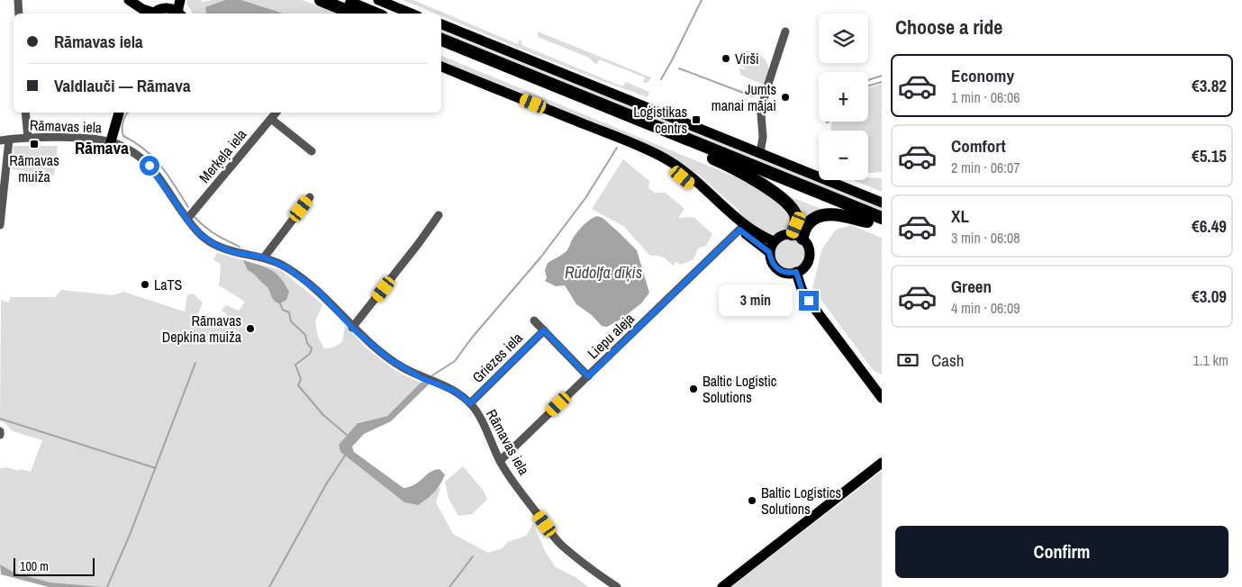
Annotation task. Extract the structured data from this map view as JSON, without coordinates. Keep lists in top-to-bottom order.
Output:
{
  "streets": {
    "street": [
      "Rāmavas iela",
      "Merķeļa iela",
      "Liepu aleja",
      "Griezes iela"
    ]
  },
  "crossings": [
    ["Rāmavas iela", "Merķeļa iela"],
    ["Rāmavas iela", "Liepu aleja"],
    ["Rāmavas iela", "Griezes iela"],
    ["Liepu aleja", "Griezes iela"]
  ],
  "districts": ["Rāmava"],
  "water": ["Rūdolfa dīķis"],
  "places": {
    "other": [
      "Virši",
      "Jumts manai mājai",
      "LaTS",
      "Rāmavas Depkina muiža",
      "Baltic Logistic Solutions",
      "Baltic Logistics Solutions"
    ],
    "transit": ["Loģistikas centrs", "Rāmavas muiža"]
  },
  "scale_bar": "100 m",
  "page": {
    "heading": "Choose a ride",
    "map_buttons": ["+", "−"],
    "banner": ["Rāmavas iela", "Valdlauči — Rāmava"],
    "list": [
      {
        "name": "Economy",
        "note": "1 min · 06:06",
        "value": "€3.82"
      },
      {
        "name": "Comfort",
        "note": "2 min · 06:07",
        "value": "€5.15"
      },
      {
        "name": "XL",
        "note": "3 min · 06:08",
        "value": "€6.49"
      },
      {
        "name": "Green",
        "note": "4 min · 06:09",
        "value": "€3.09"
      }
    ],
    "bubble": "3 min",
    "pay": ["Cash", "1.1 km"],
    "buttons": "Confirm",
    "scale": "100 m"
  }
}
